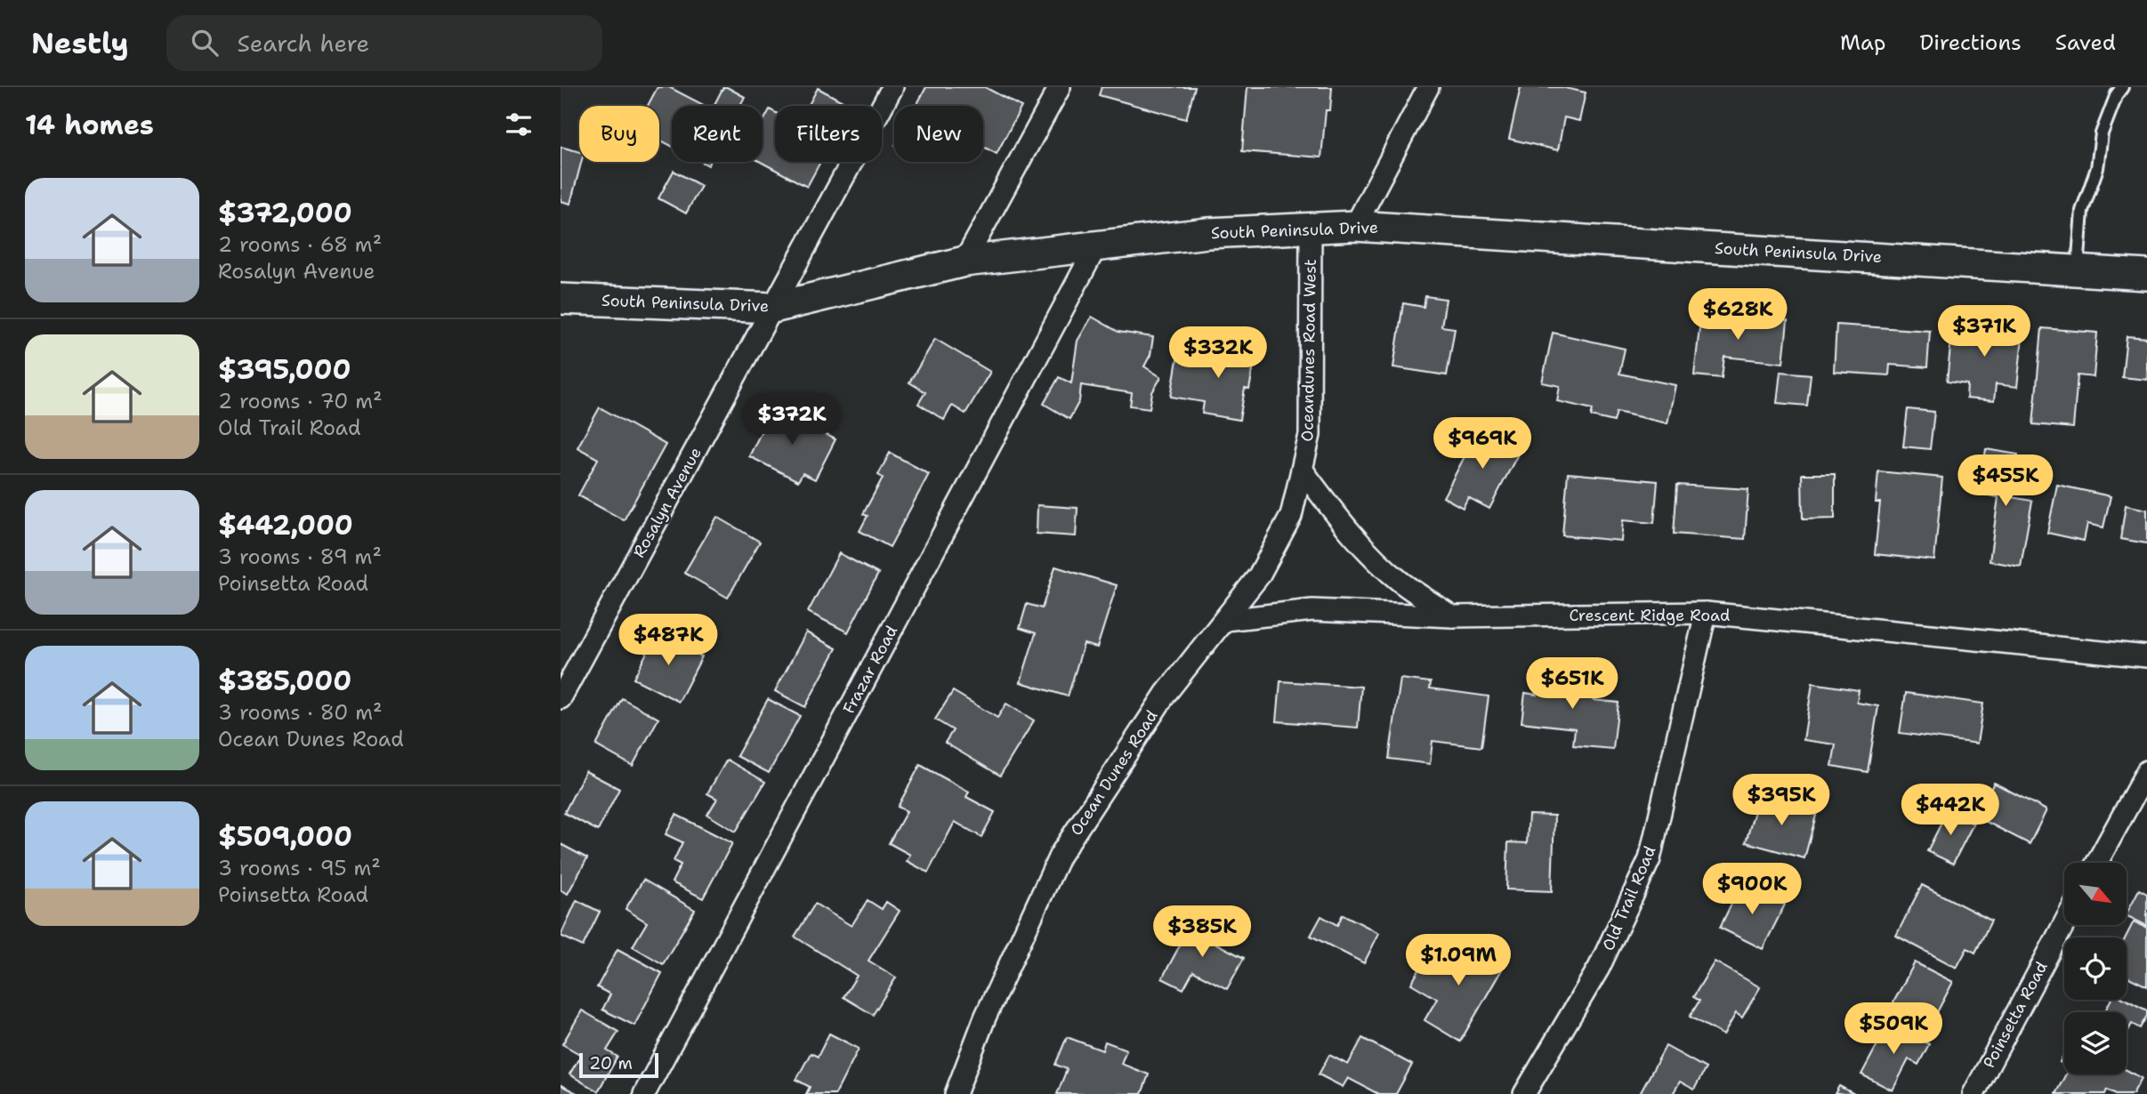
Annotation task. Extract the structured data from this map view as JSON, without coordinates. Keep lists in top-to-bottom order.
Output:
{
  "streets": {
    "main road": ["South Peninsula Drive"],
    "street": [
      "Oceandunes Road West",
      "Rosalyn Avenue",
      "Crescent Ridge Road",
      "Frazar Road",
      "Ocean Dunes Road",
      "Old Trail Road",
      "Poinsetta Road"
    ]
  },
  "crossings": [
    ["South Peninsula Drive", "Oceandunes Road West"],
    ["South Peninsula Drive", "Rosalyn Avenue"],
    ["South Peninsula Drive", "Frazar Road"],
    ["Oceandunes Road West", "Ocean Dunes Road"],
    ["Crescent Ridge Road", "Ocean Dunes Road"],
    ["Crescent Ridge Road", "Old Trail Road"]
  ],
  "scale_bar": "20 m",
  "north": "bottom right",
  "page": {
    "header": "Nestly",
    "search": "Search here",
    "nav": ["Map", "Directions", "Saved"],
    "heading": "14 homes",
    "chip": [
      "Buy",
      "Rent",
      "Filters",
      "New"
    ],
    "list": [
      {
        "name": "$372,000",
        "note": "2 rooms · 68 m² · Rosalyn Avenue"
      },
      {
        "name": "$395,000",
        "note": "2 rooms · 70 m² · Old Trail Road"
      },
      {
        "name": "$442,000",
        "note": "3 rooms · 89 m² · Poinsetta Road"
      },
      {
        "name": "$385,000",
        "note": "3 rooms · 80 m² · Ocean Dunes Road"
      },
      {
        "name": "$509,000",
        "note": "3 rooms · 95 m² · Poinsetta Road"
      }
    ],
    "price": [
      "$628K",
      "$371K",
      "$332K",
      "$372K",
      "$969K",
      "$455K",
      "$487K",
      "$651K",
      "$395K",
      "$442K",
      "$900K",
      "$385K",
      "$1.09M",
      "$509K"
    ],
    "scale": "20 m"
  }
}
